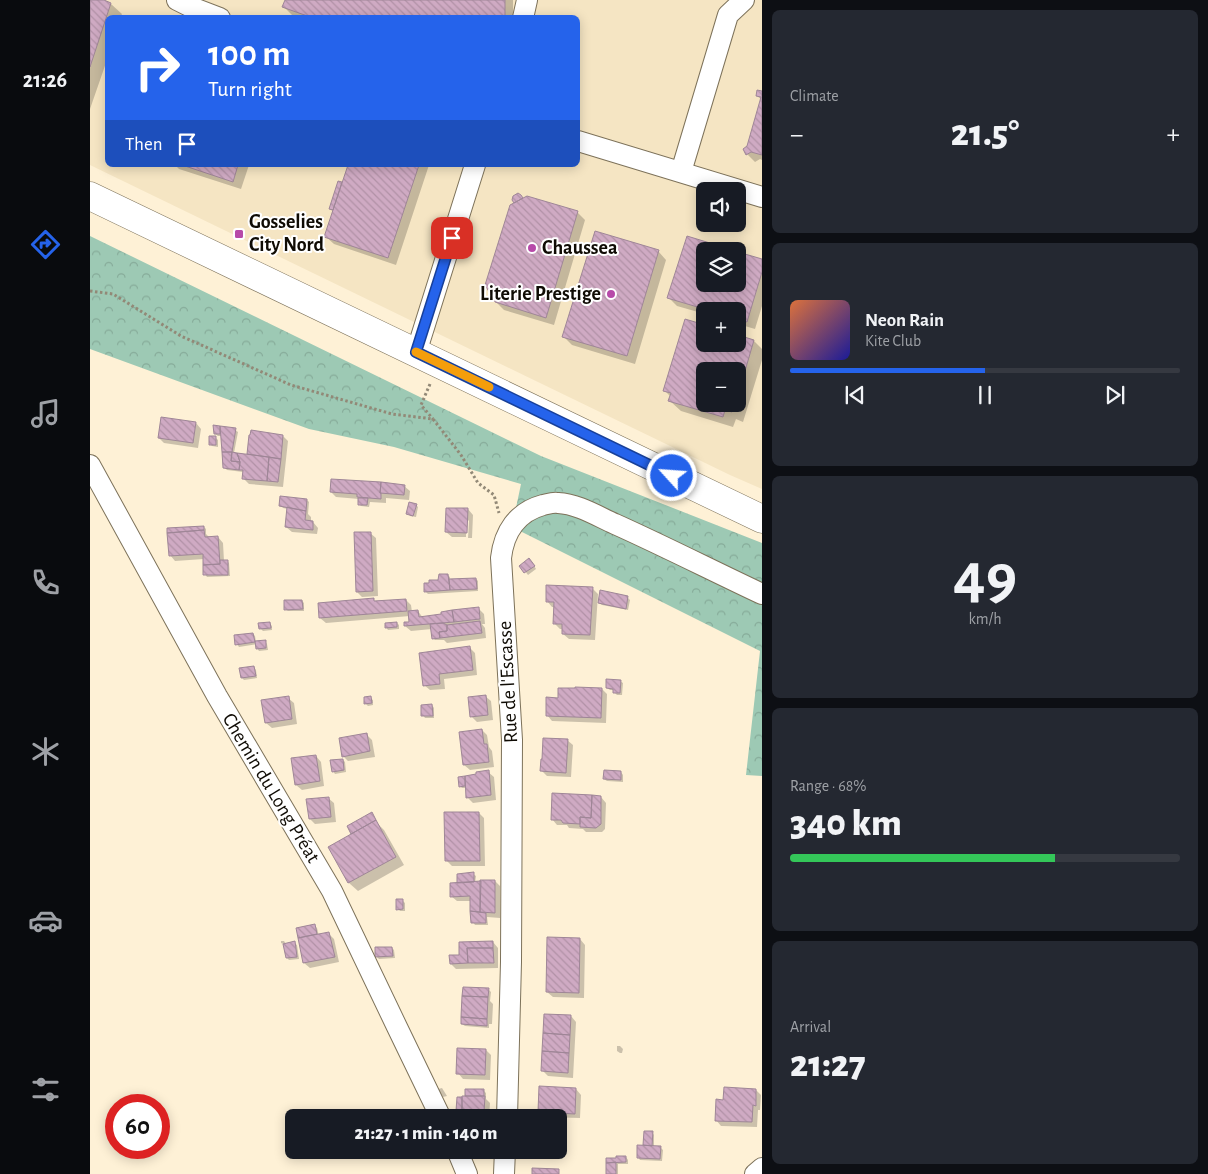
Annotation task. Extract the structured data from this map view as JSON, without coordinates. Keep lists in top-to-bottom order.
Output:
{
  "streets": {
    "street": ["Rue de l'Escasse", "Chemin du Long Préat"]
  },
  "places": {
    "transit": ["Gosselies City Nord"],
    "other": ["Chaussea", "Literie Prestige"]
  },
  "page": {
    "tabs": "21:26",
    "tile": [
      "Climate",
      ["49", "km/h"],
      ["Range · 68%", "340 km"],
      ["Arrival", "21:27"]
    ],
    "turn": ["100 m", "Turn right"],
    "heat": ["−", "21.5°", "+"],
    "then": "Then",
    "map_buttons": ["+", "−"],
    "song": ["Neon Rain", "Kite Club"],
    "limit": "60",
    "trip": "21:27 · 1 min · 140 m"
  }
}
